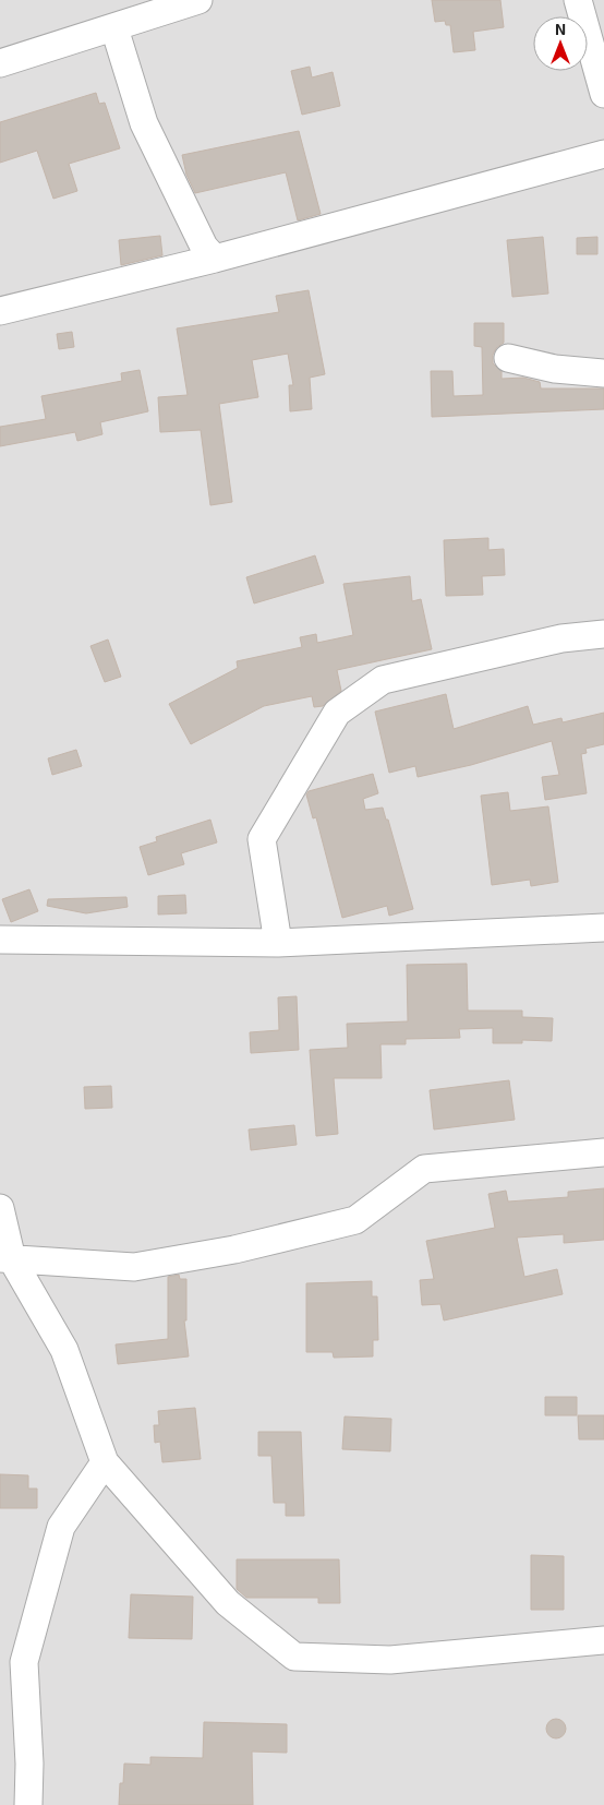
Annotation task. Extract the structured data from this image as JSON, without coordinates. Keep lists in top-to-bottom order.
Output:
{
  "north": "top"
}
